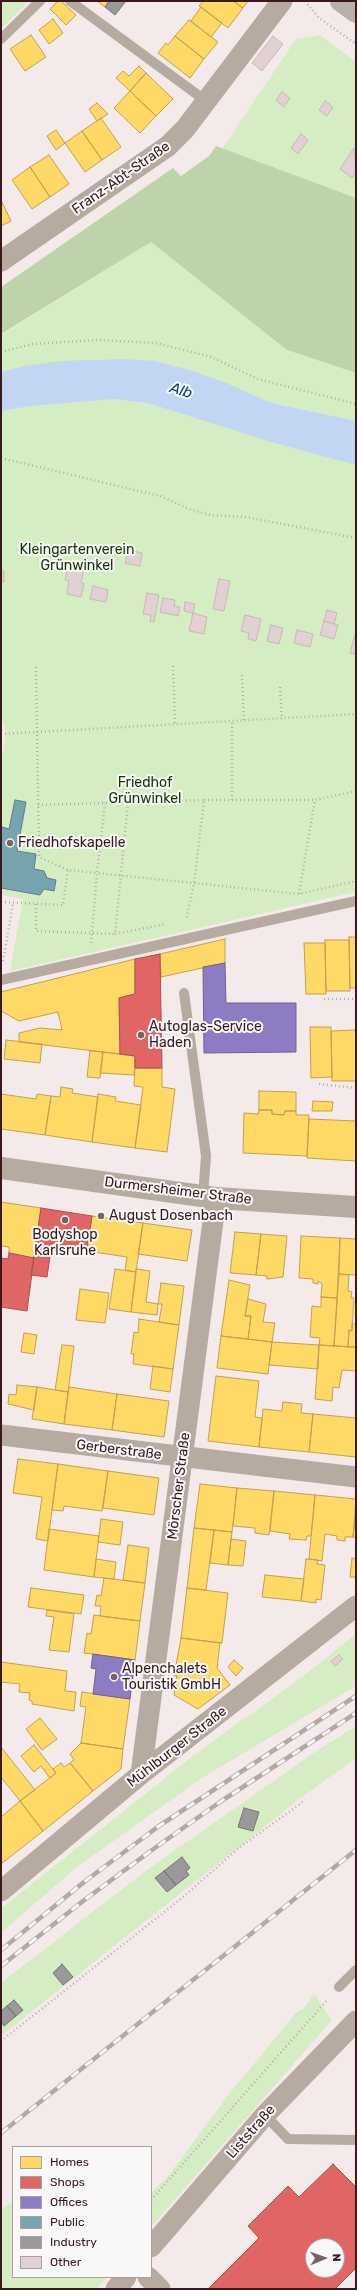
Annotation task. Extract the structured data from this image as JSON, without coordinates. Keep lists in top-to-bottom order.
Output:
{
  "streets": {
    "street": [
      "Franz-Abt-Straße",
      "Durmersheimer Straße",
      "Gerberstraße",
      "Mörscher Straße",
      "Mühlburger Straße",
      "Liststraße"
    ]
  },
  "crossings": [
    ["Durmersheimer Straße", "Mörscher Straße"],
    ["Gerberstraße", "Mörscher Straße"],
    ["Mörscher Straße", "Mühlburger Straße"]
  ],
  "water": ["Alb"],
  "parks": ["Kleingartenverein Grünwinkel", "Friedhof Grünwinkel"],
  "places": [
    "Friedhofskapelle",
    "Autoglas-Service Haden",
    "August Dosenbach",
    "Bodyshop Karlsruhe",
    "Alpenchalets Touristik GmbH"
  ],
  "legend": [
    "Homes",
    "Shops",
    "Offices",
    "Public",
    "Industry",
    "Other"
  ],
  "north": "right"
}
